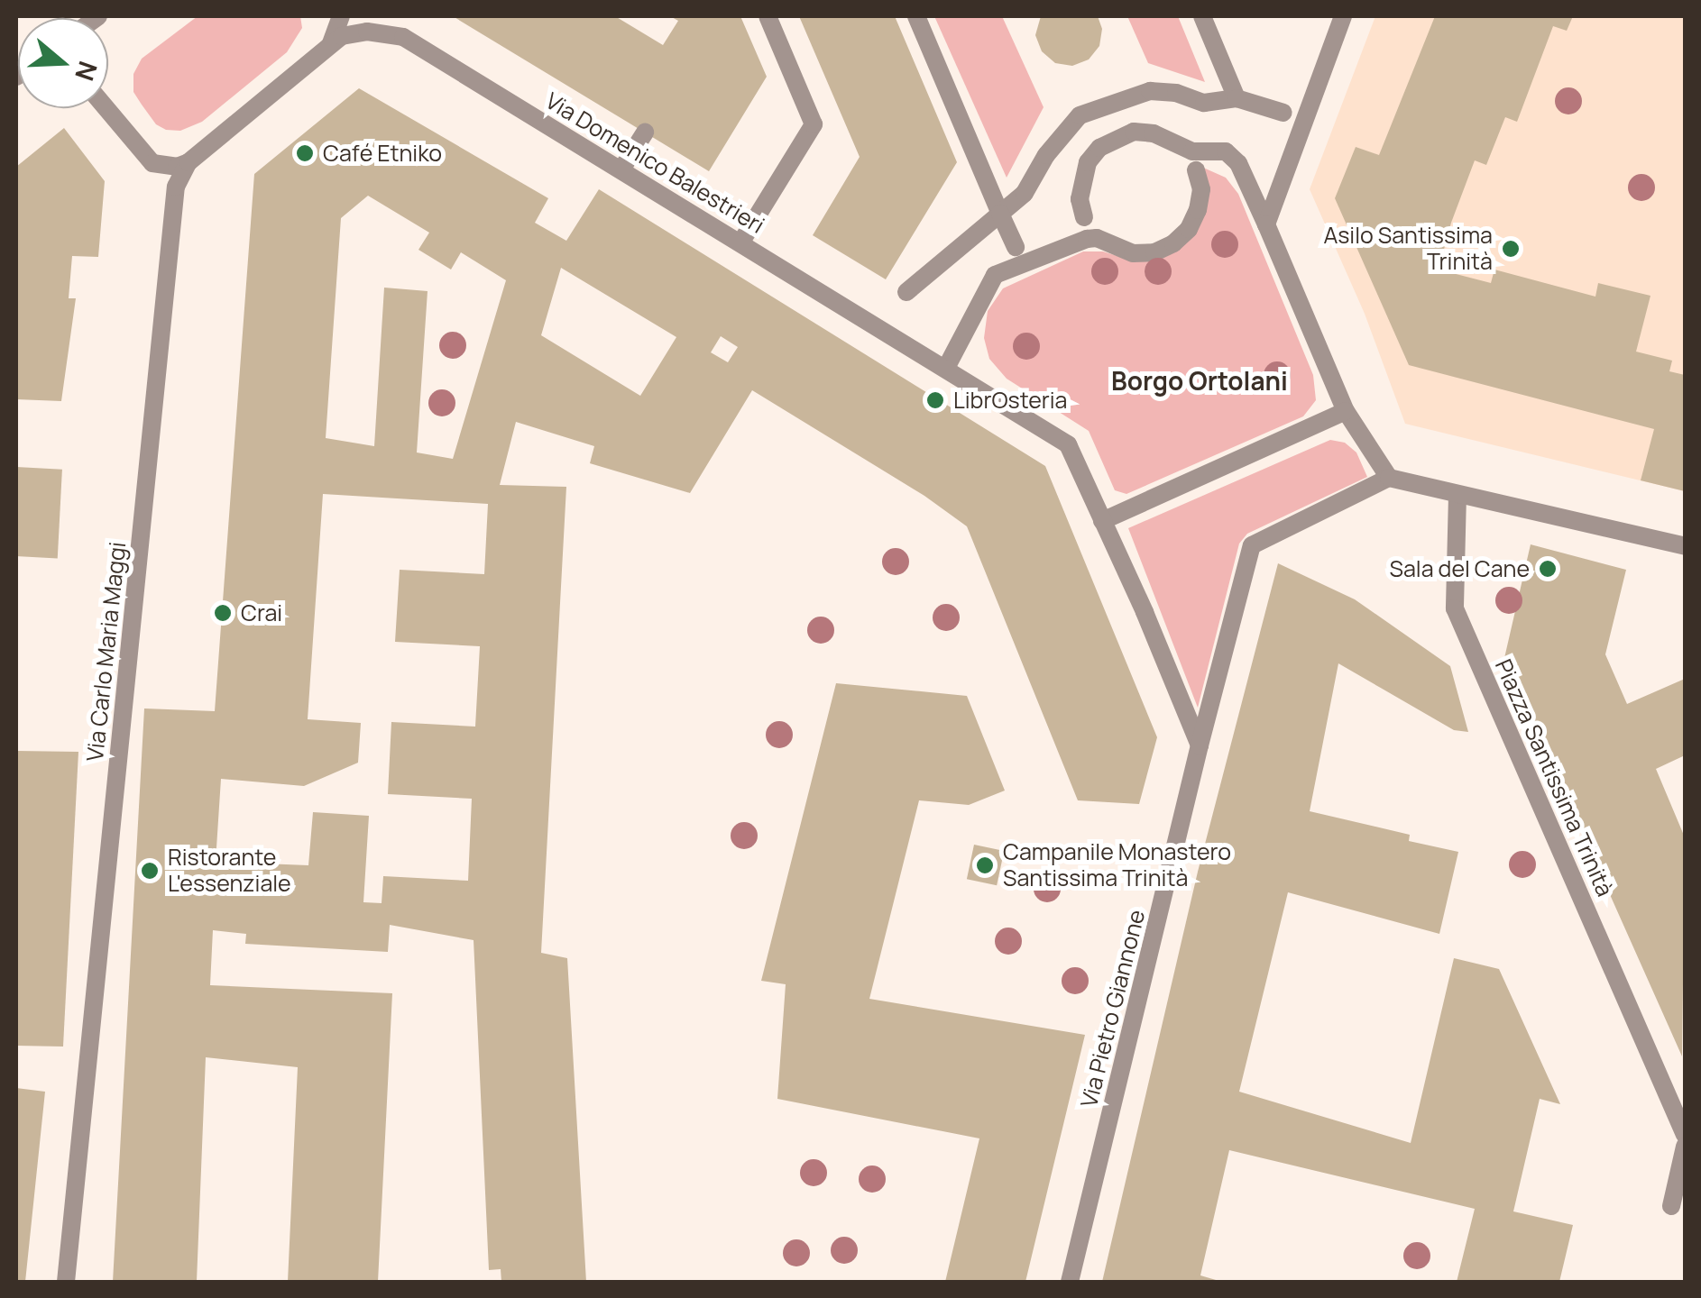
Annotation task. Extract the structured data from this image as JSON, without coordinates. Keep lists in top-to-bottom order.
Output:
{
  "streets": {
    "street": [
      "Via Domenico Balestrieri",
      "Via Carlo Maria Maggi",
      "Piazza Santissima Trinità",
      "Via Pietro Giannone"
    ]
  },
  "crossings": [
    ["Via Domenico Balestrieri", "Via Carlo Maria Maggi"]
  ],
  "districts": ["Borgo Ortolani"],
  "places": [
    "Café Etniko",
    "Asilo Santissima Trinità",
    "LibrOsteria",
    "Sala del Cane",
    "Crai",
    "Campanile Monastero Santissima Trinità",
    "Ristorante L'essenziale"
  ],
  "north": "right"
}
